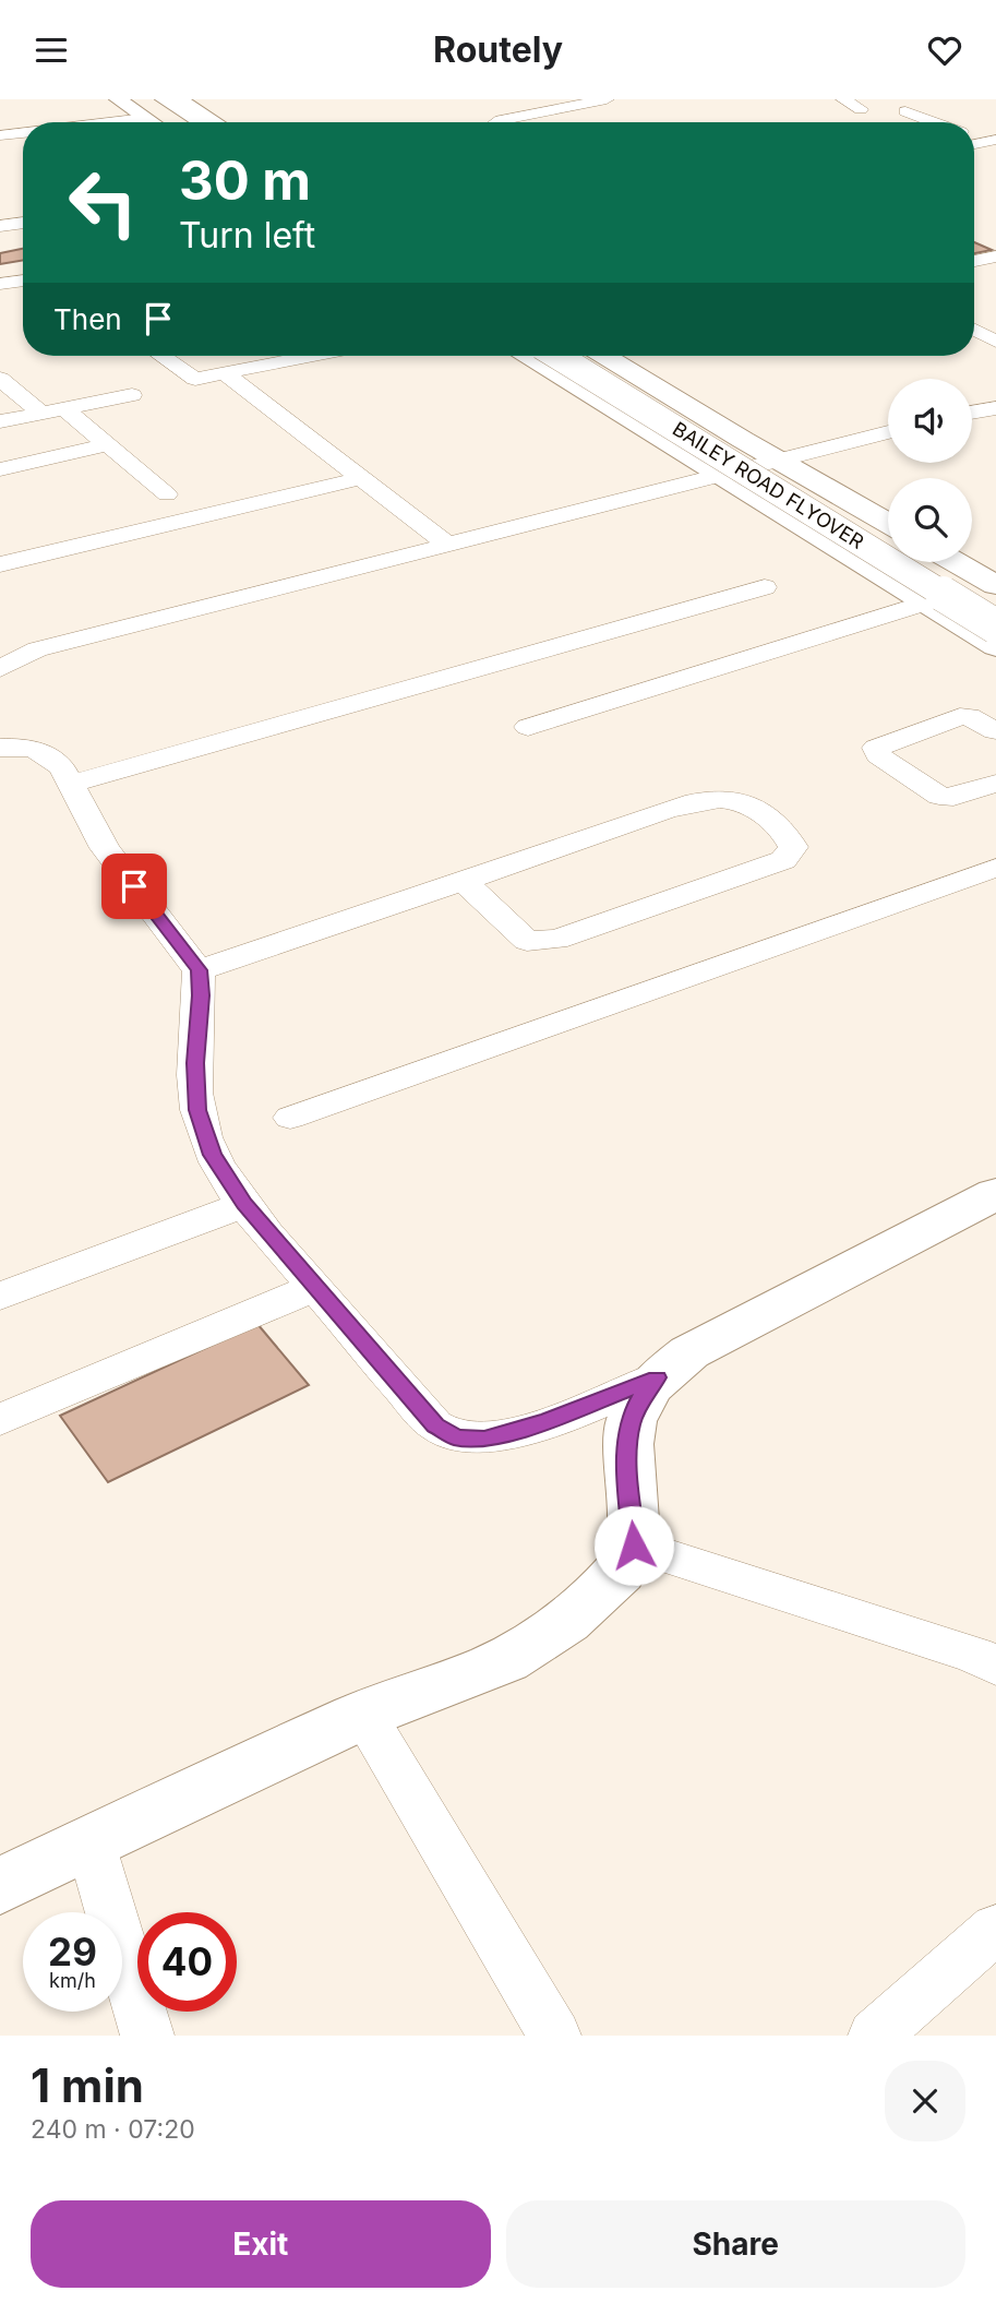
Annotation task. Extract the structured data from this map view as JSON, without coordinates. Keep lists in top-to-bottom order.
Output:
{
  "streets": {
    "main road": ["BAILEY ROAD FLYOVER"]
  },
  "page": {
    "header": "Routely",
    "turn": ["30 m", "Turn left"],
    "then": "Then",
    "speed": "29 km/h",
    "limit": "40",
    "heading": ["1 min", "240 m · 07:20"],
    "buttons": ["Exit", "Share"]
  }
}
